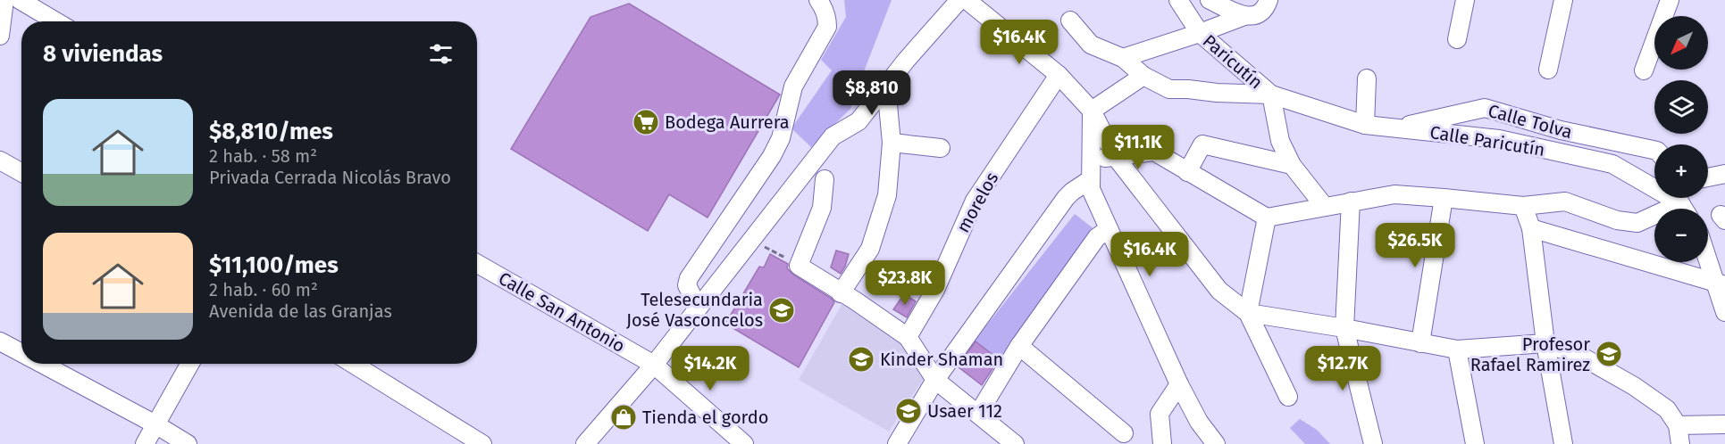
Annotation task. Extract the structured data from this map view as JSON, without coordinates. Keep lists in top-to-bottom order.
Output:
{
  "streets": {
    "street": [
      "Paricutín",
      "Calle Tolva",
      "Calle Paricutín",
      "morelos",
      "Calle San Antonio"
    ]
  },
  "crossings": [
    ["Paricutín", "Calle Paricutín"],
    ["Calle Tolva", "Calle Paricutín"]
  ],
  "places": {
    "supermarket": ["Bodega Aurrera"],
    "school or university": [
      "Telesecundaria José Vasconcelos",
      "Profesor Rafael Ramirez",
      "Kinder Shaman",
      "Usaer 112"
    ],
    "shop": ["Tienda el gordo"]
  },
  "north": "bottom left",
  "page": {
    "map_buttons": ["+", "−"],
    "price": [
      "$16.4K",
      "$8,810",
      "$11.1K",
      "$26.5K",
      "$16.4K",
      "$23.8K",
      "$14.2K",
      "$12.7K"
    ],
    "heading": "8 viviendas",
    "list": [
      {
        "name": "$8,810/mes",
        "note": "2 hab. · 58 m² · Privada Cerrada Nicolás Bravo"
      },
      {
        "name": "$11,100/mes",
        "note": "2 hab. · 60 m² · Avenida de las Granjas"
      }
    ]
  }
}
